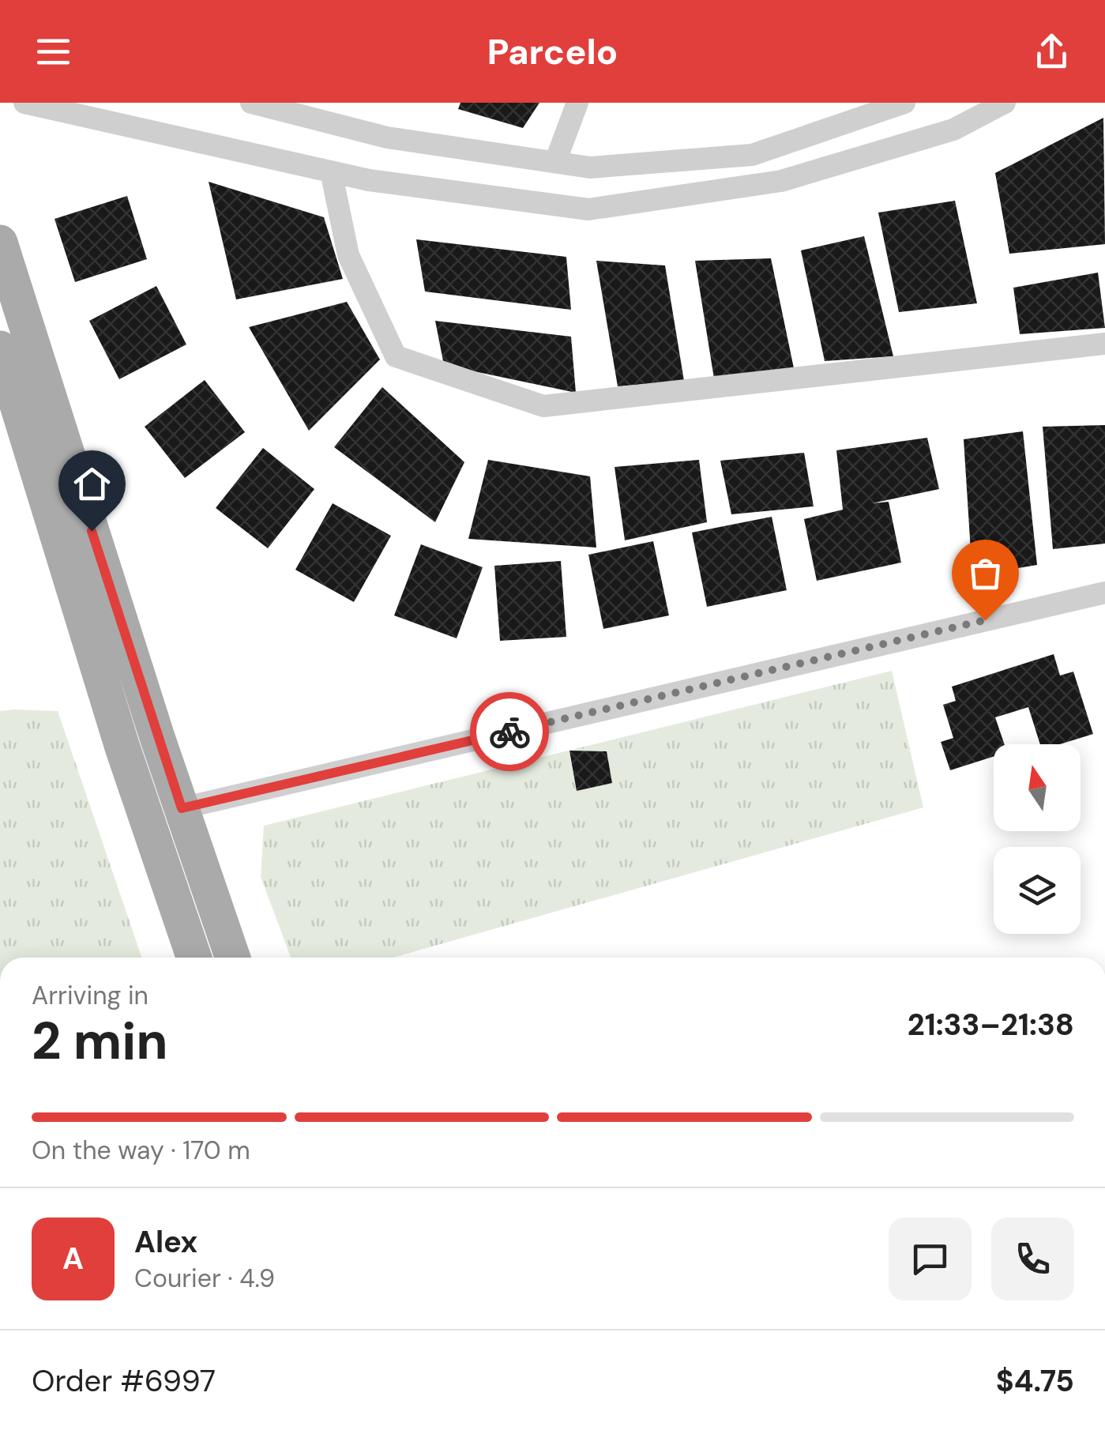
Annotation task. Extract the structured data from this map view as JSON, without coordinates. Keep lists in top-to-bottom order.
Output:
{
  "north": "top",
  "page": {
    "header": "Parcelo",
    "heading": ["2 min", "Arriving in", "21:33–21:38"],
    "panel": [
      "Alex",
      "Courier · 4.9",
      "Order #6997",
      "$4.75"
    ],
    "bar": "On the way · 170 m",
    "round": "A"
  }
}
